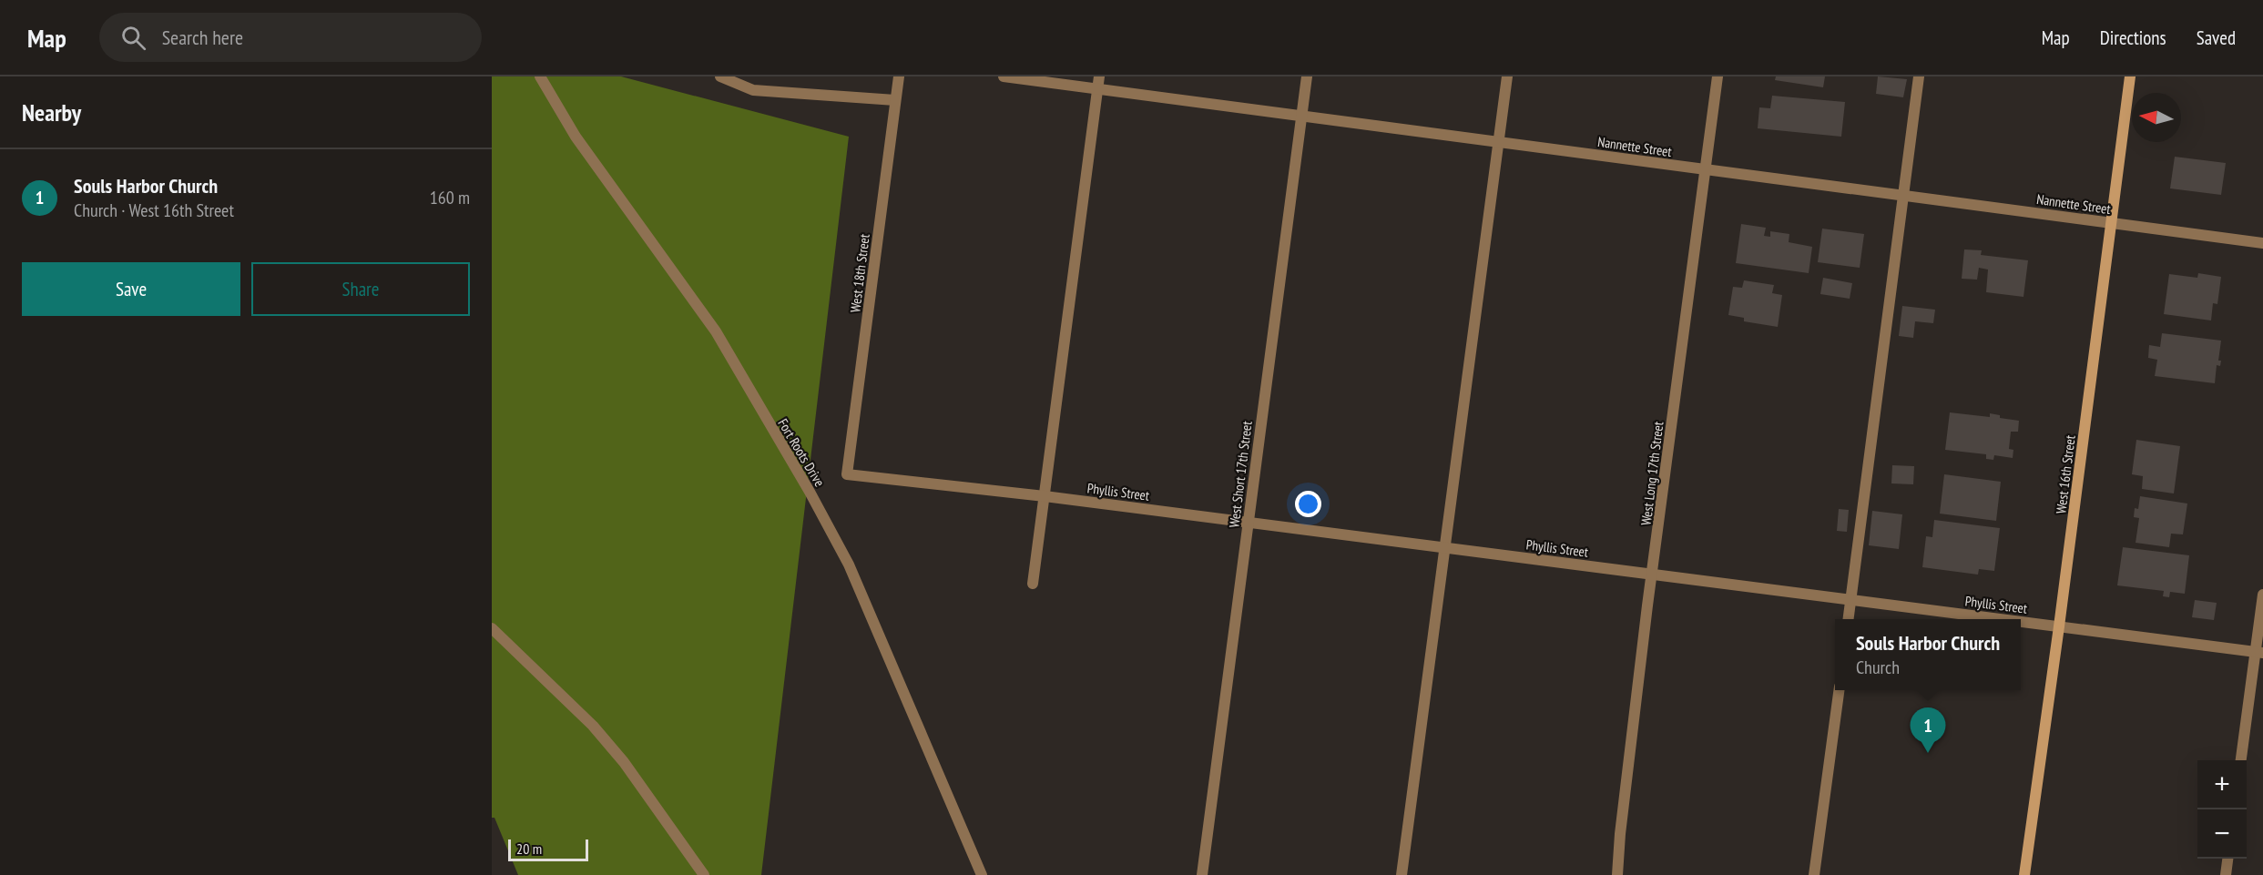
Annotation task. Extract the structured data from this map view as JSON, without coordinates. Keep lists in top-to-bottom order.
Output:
{
  "streets": {
    "street": [
      "Nannette Street",
      "West 18th Street",
      "Fort Roots Drive",
      "West Long 17th Street",
      "West Short 17th Street",
      "West 16th Street",
      "Phyllis Street"
    ]
  },
  "crossings": [
    ["Nannette Street", "West Long 17th Street"],
    ["Nannette Street", "West Short 17th Street"],
    ["Nannette Street", "West 16th Street"],
    ["West 18th Street", "Phyllis Street"],
    ["West Long 17th Street", "Phyllis Street"],
    ["West Short 17th Street", "Phyllis Street"],
    ["West 16th Street", "Phyllis Street"]
  ],
  "scale_bar": "20 m",
  "north": "left",
  "page": {
    "header": "Map",
    "search": "Search here",
    "nav": ["Map", "Directions", "Saved"],
    "heading": "Nearby",
    "list": [
      {
        "mark": "1",
        "name": "Souls Harbor Church",
        "note": "Church · West 16th Street",
        "value": "160 m"
      }
    ],
    "buttons": ["Save", "Share"],
    "popup": ["Souls Harbor Church", "Church"],
    "pins": "1",
    "map_buttons": ["+", "−"],
    "scale": "20 m"
  }
}
